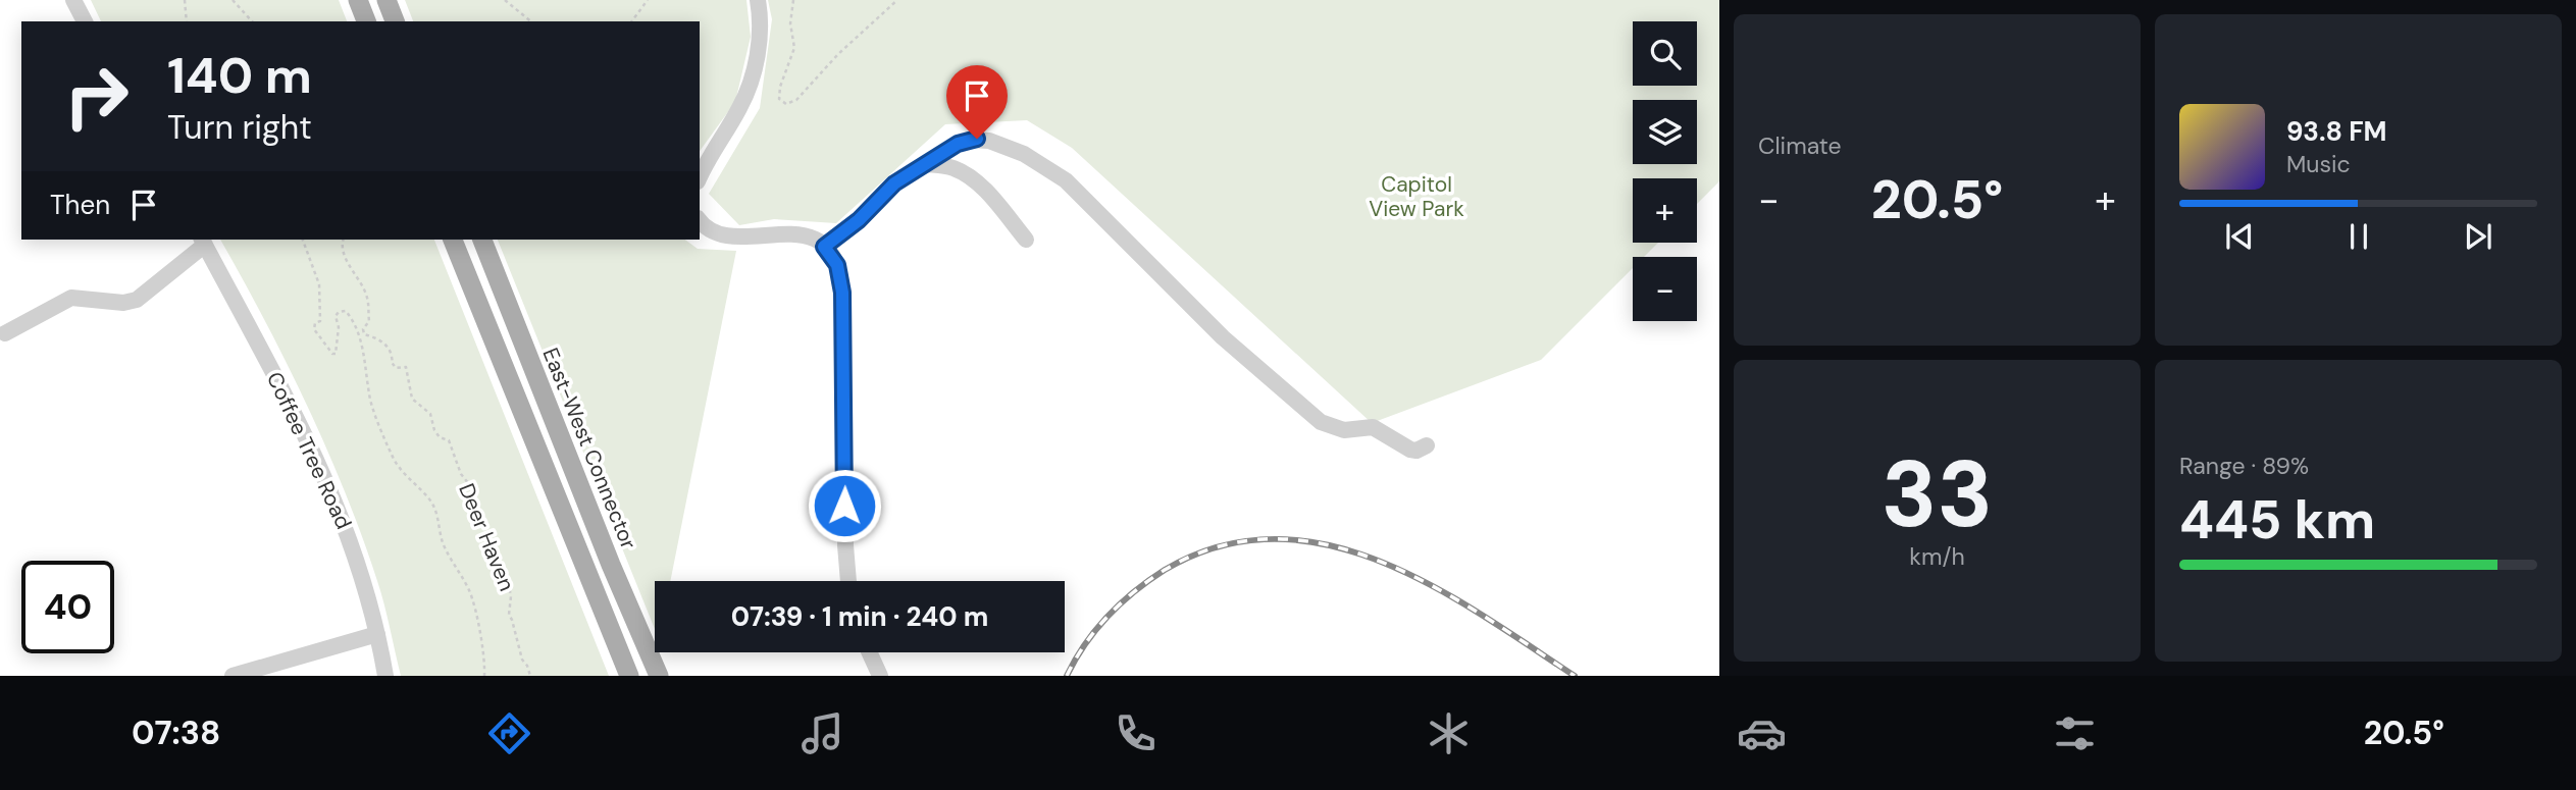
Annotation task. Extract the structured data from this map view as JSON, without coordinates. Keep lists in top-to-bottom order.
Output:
{
  "streets": {
    "main road": ["East-West Connector"],
    "street": ["Coffee Tree Road"],
    "path": ["Deer Haven"]
  },
  "parks": ["Capitol View Park"],
  "page": {
    "tile": [
      "Climate",
      ["33", "km/h"],
      ["Range · 89%", "445 km"]
    ],
    "map_buttons": ["+", "−"],
    "turn": ["140 m", "Turn right"],
    "song": ["93.8 FM", "Music"],
    "then": "Then",
    "heat": ["−", "20.5°", "+"],
    "limit": "40",
    "trip": "07:39 · 1 min · 240 m",
    "tabs": ["07:38", "20.5°"]
  }
}
